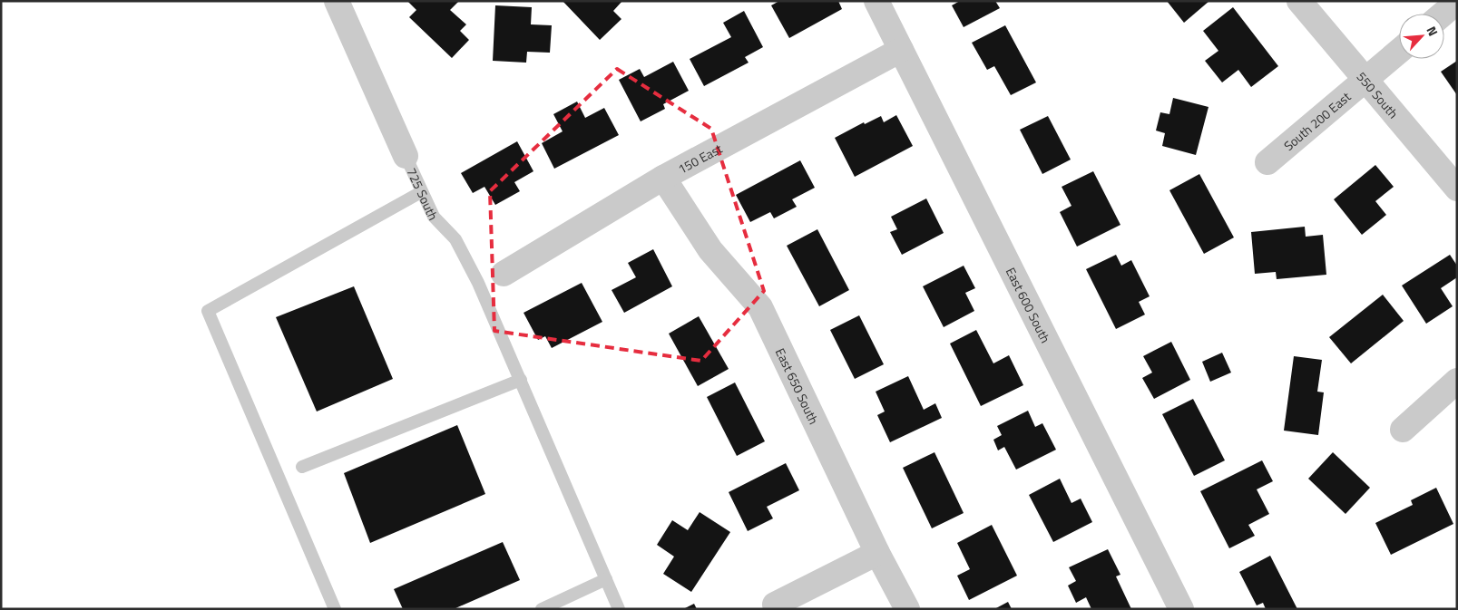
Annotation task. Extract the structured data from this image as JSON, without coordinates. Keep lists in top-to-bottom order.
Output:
{
  "streets": {
    "street": [
      "550 South",
      "South 200 East",
      "150 East",
      "725 South",
      "East 600 South",
      "East 650 South"
    ]
  },
  "crossings": [
    ["550 South", "South 200 East"],
    ["150 East", "East 600 South"],
    ["150 East", "East 650 South"]
  ],
  "north": "top right"
}
